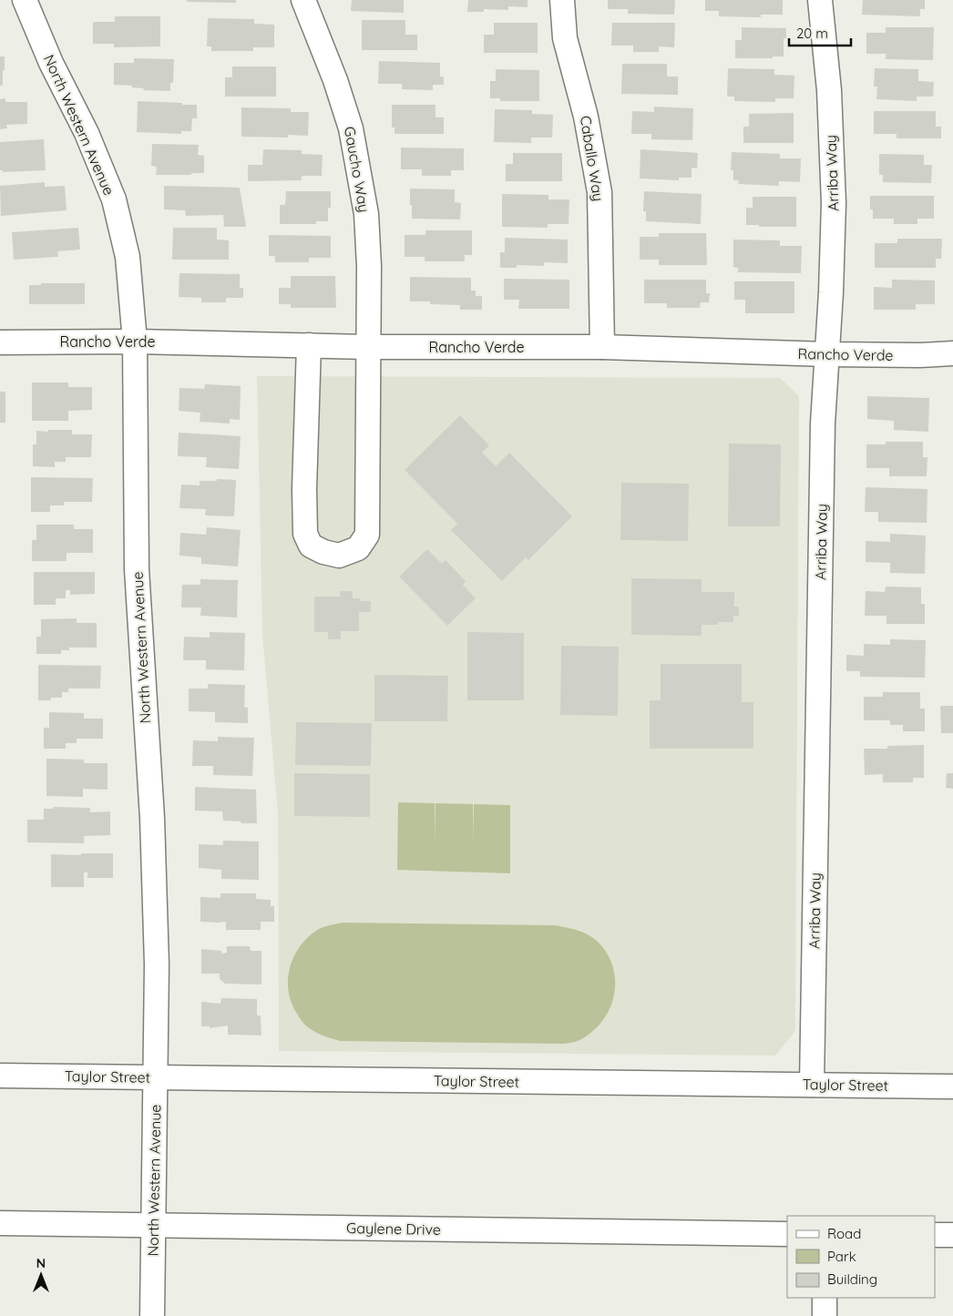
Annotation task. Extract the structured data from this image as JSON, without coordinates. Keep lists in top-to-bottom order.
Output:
{
  "streets": {
    "street": [
      "North Western Avenue",
      "Caballo Way",
      "Gaucho Way",
      "Arriba Way",
      "Rancho Verde",
      "Taylor Street",
      "Gaylene Drive"
    ]
  },
  "crossings": [
    ["North Western Avenue", "Rancho Verde"],
    ["North Western Avenue", "Taylor Street"],
    ["North Western Avenue", "Gaylene Drive"],
    ["Caballo Way", "Rancho Verde"],
    ["Gaucho Way", "Rancho Verde"],
    ["Arriba Way", "Rancho Verde"],
    ["Arriba Way", "Taylor Street"]
  ],
  "legend": ["Road", "Park", "Building"],
  "scale_bar": "20 m",
  "north": "top"
}
